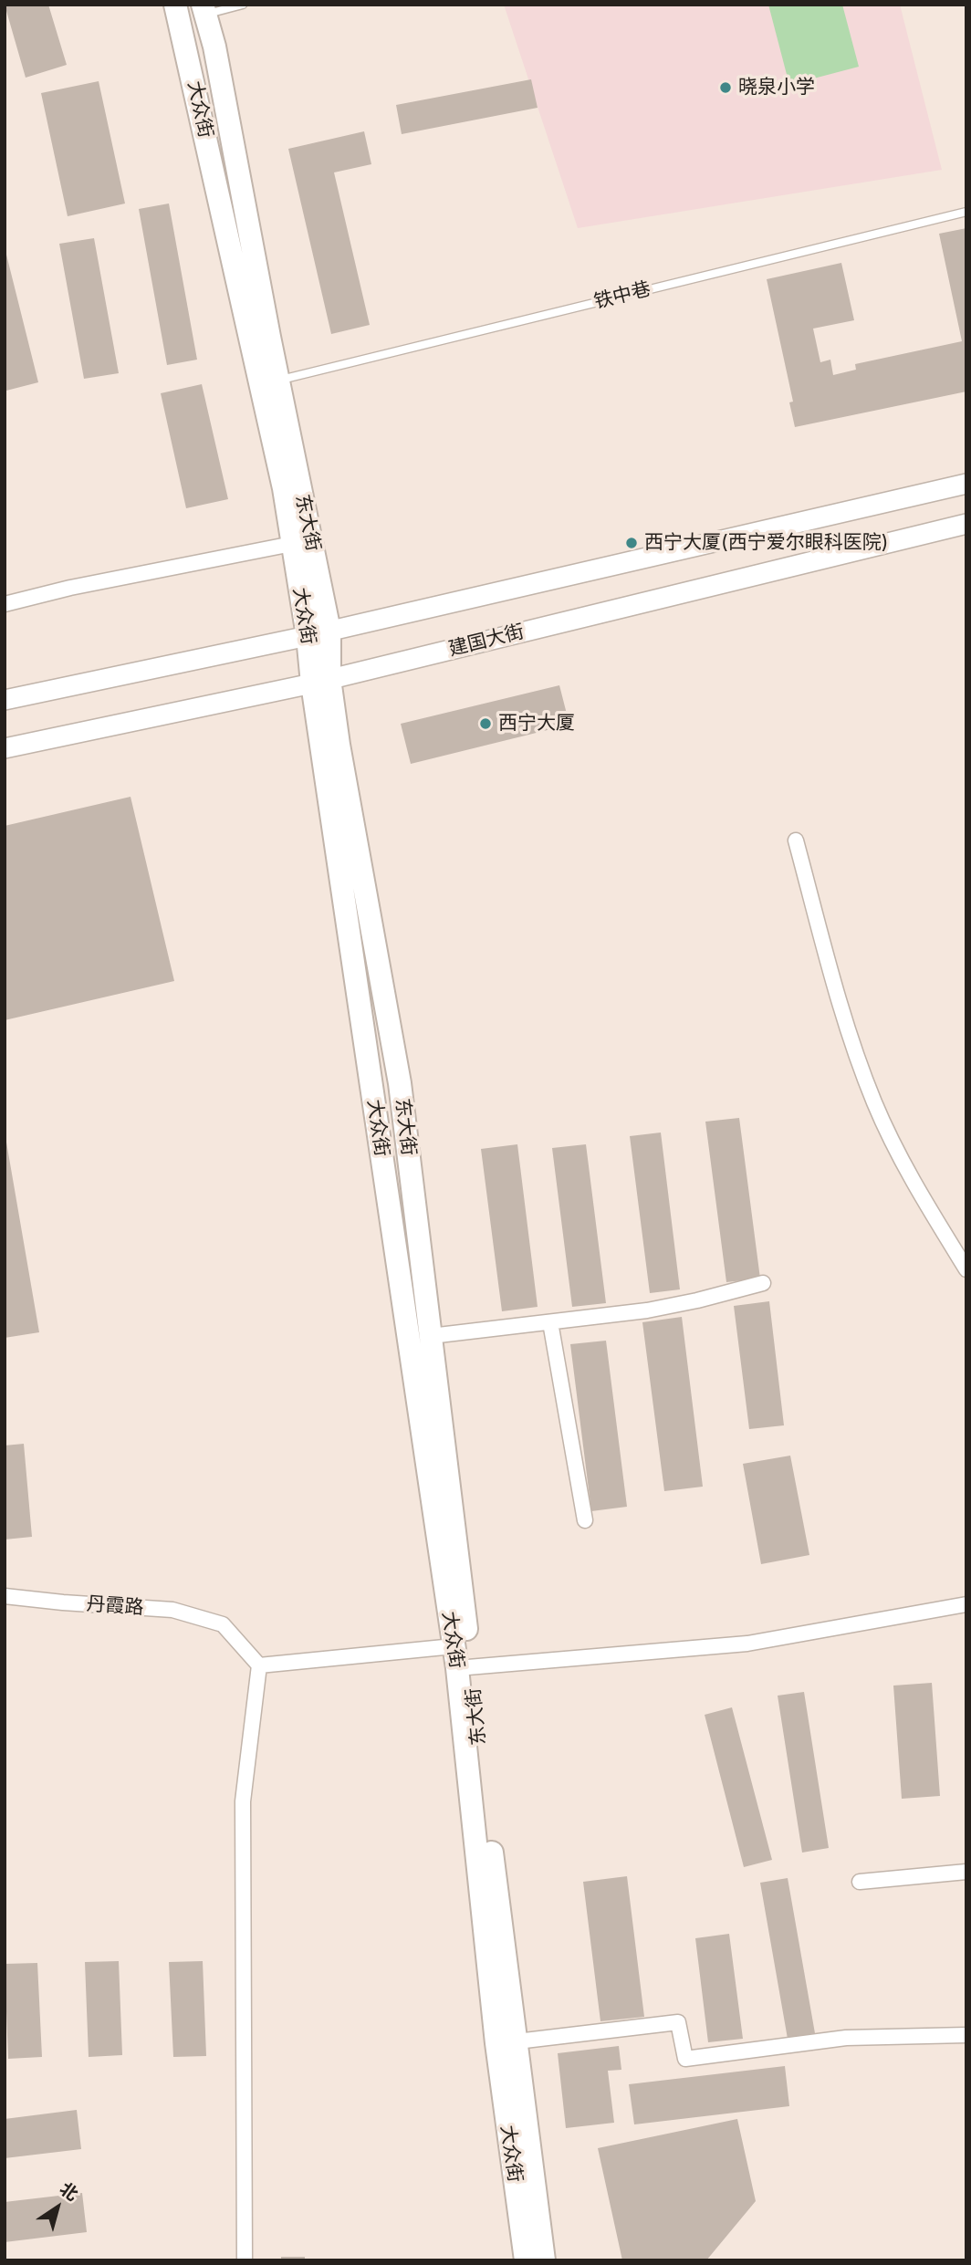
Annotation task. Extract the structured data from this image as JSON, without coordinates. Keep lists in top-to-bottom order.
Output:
{
  "streets": {
    "main road": ["大众街", "东大街"],
    "street": ["建国大街", "丹霞路"],
    "lane": ["铁中巷"]
  },
  "crossings": [
    ["大众街", "东大街"],
    ["大众街", "建国大街"],
    ["铁中巷", "东大街"],
    ["东大街", "建国大街"]
  ],
  "places": ["晓泉小学", "西宁大厦(西宁爱尔眼科医院)", "西宁大厦"],
  "north": "top right"
}
